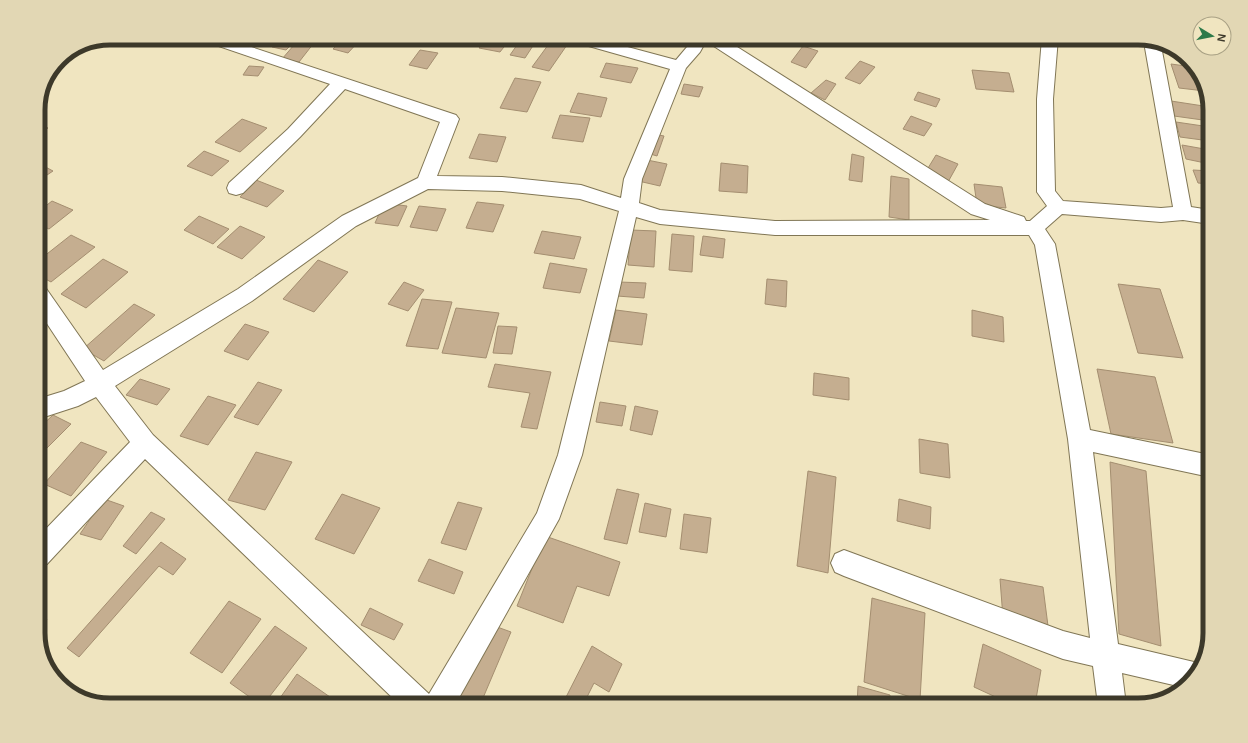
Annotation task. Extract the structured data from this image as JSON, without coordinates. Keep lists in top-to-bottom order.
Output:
{
  "north": "right"
}
